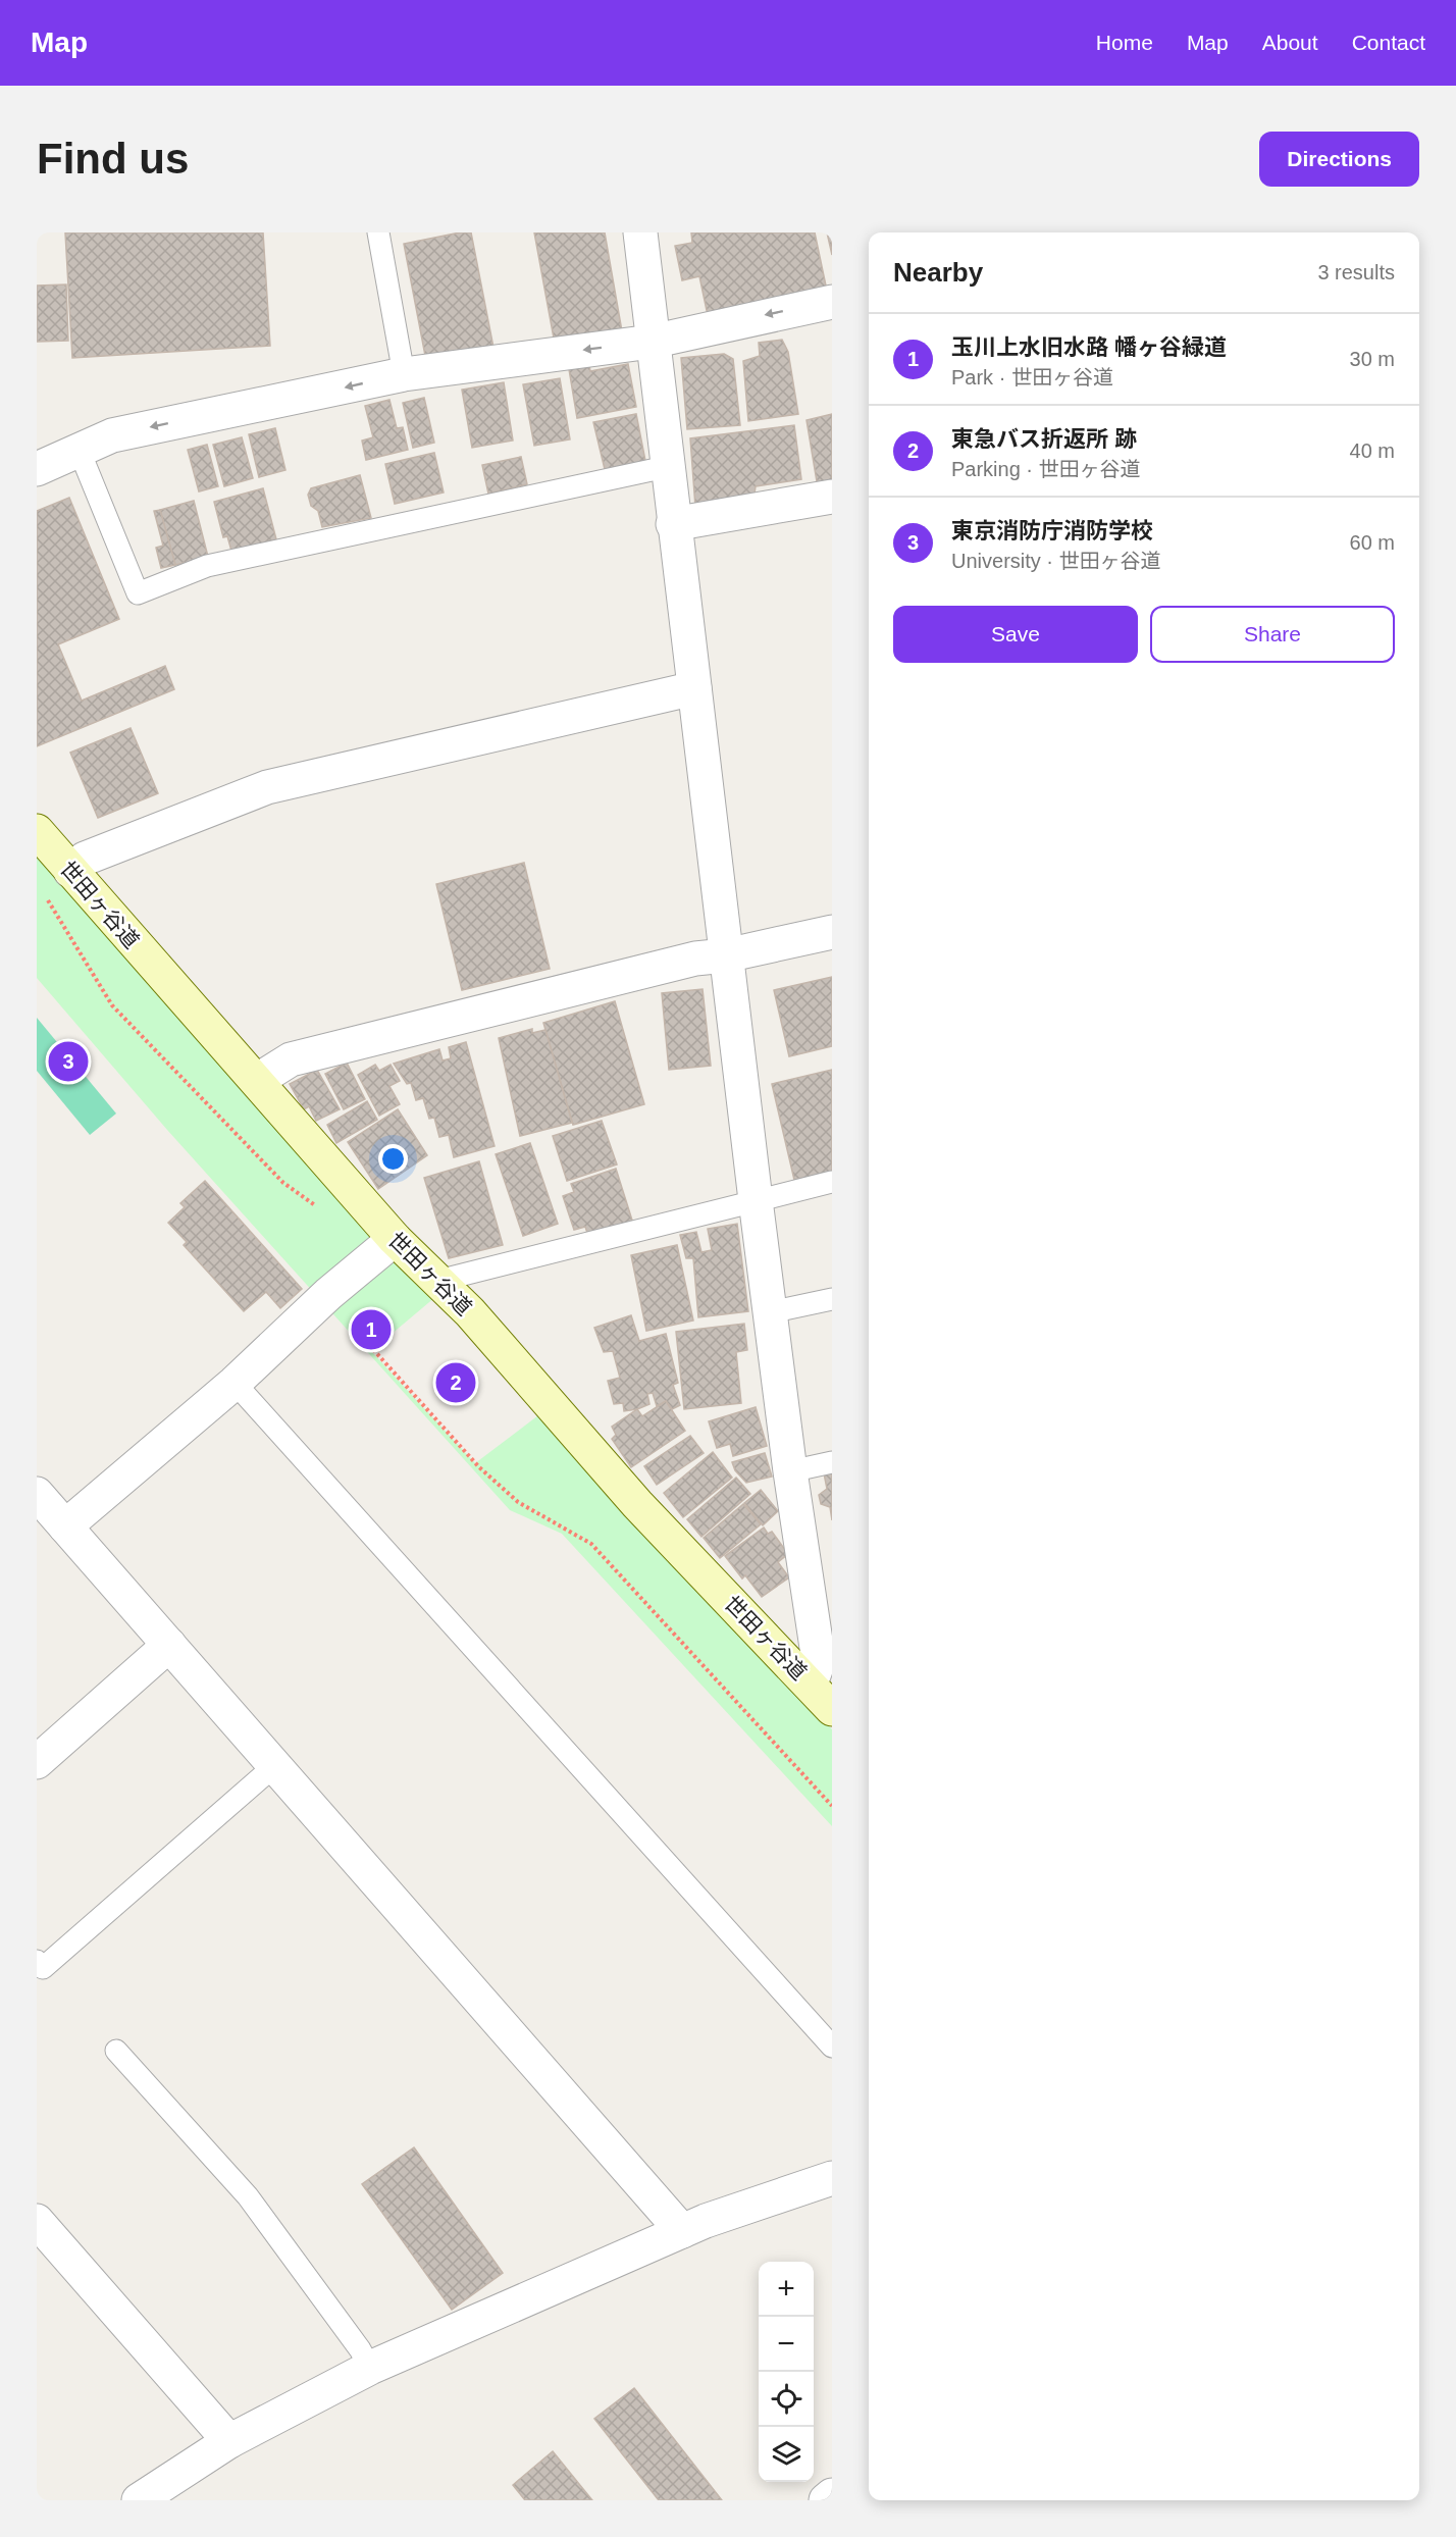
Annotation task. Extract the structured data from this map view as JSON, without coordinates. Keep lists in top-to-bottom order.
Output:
{
  "streets": {
    "street": ["世田ヶ谷道"]
  },
  "page": {
    "header": "Map",
    "nav": [
      "Home",
      "Map",
      "About",
      "Contact"
    ],
    "buttons": [
      "Directions",
      ["Save", "Share"]
    ],
    "title": "Find us",
    "heading": ["Nearby", "3 results"],
    "list": [
      {
        "mark": "1",
        "name": "玉川上水旧水路 幡ヶ谷緑道",
        "note": "Park · 世田ヶ谷道",
        "value": "30 m"
      },
      {
        "mark": "2",
        "name": "東急バス折返所 跡",
        "note": "Parking · 世田ヶ谷道",
        "value": "40 m"
      },
      {
        "mark": "3",
        "name": "東京消防庁消防学校",
        "note": "University · 世田ヶ谷道",
        "value": "60 m"
      }
    ],
    "pins": ["3", "1", "2"],
    "map_buttons": ["+", "−"]
  }
}
